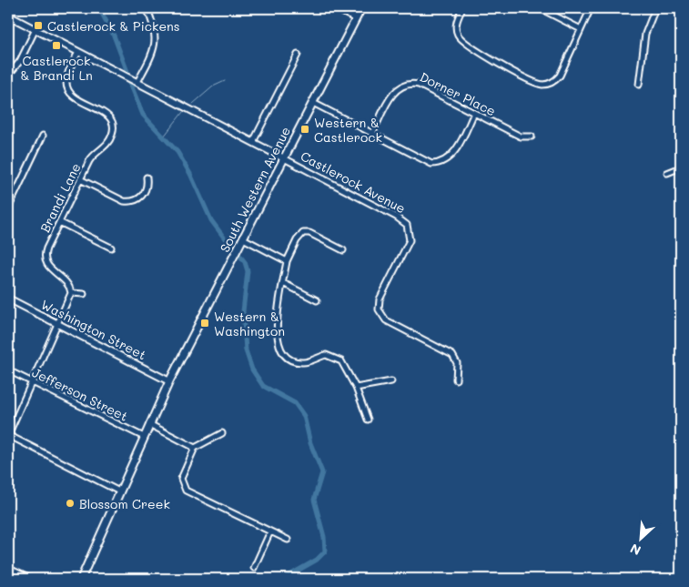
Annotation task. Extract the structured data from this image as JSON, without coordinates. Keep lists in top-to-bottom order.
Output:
{
  "streets": {
    "main road": ["South Western Avenue"],
    "street": [
      "Dorner Place",
      "Castlerock Avenue",
      "Brandi Lane",
      "Washington Street",
      "Jefferson Street"
    ]
  },
  "crossings": [
    ["Castlerock Avenue", "South Western Avenue"],
    ["Castlerock Avenue", "Brandi Lane"],
    ["South Western Avenue", "Washington Street"],
    ["South Western Avenue", "Jefferson Street"]
  ],
  "places": {
    "transit": [
      "Castlerock & Pickens",
      "Castlerock & Brandi Ln",
      "Western & Castlerock",
      "Western & Washington"
    ],
    "other": ["Blossom Creek"]
  },
  "north": "bottom left"
}
